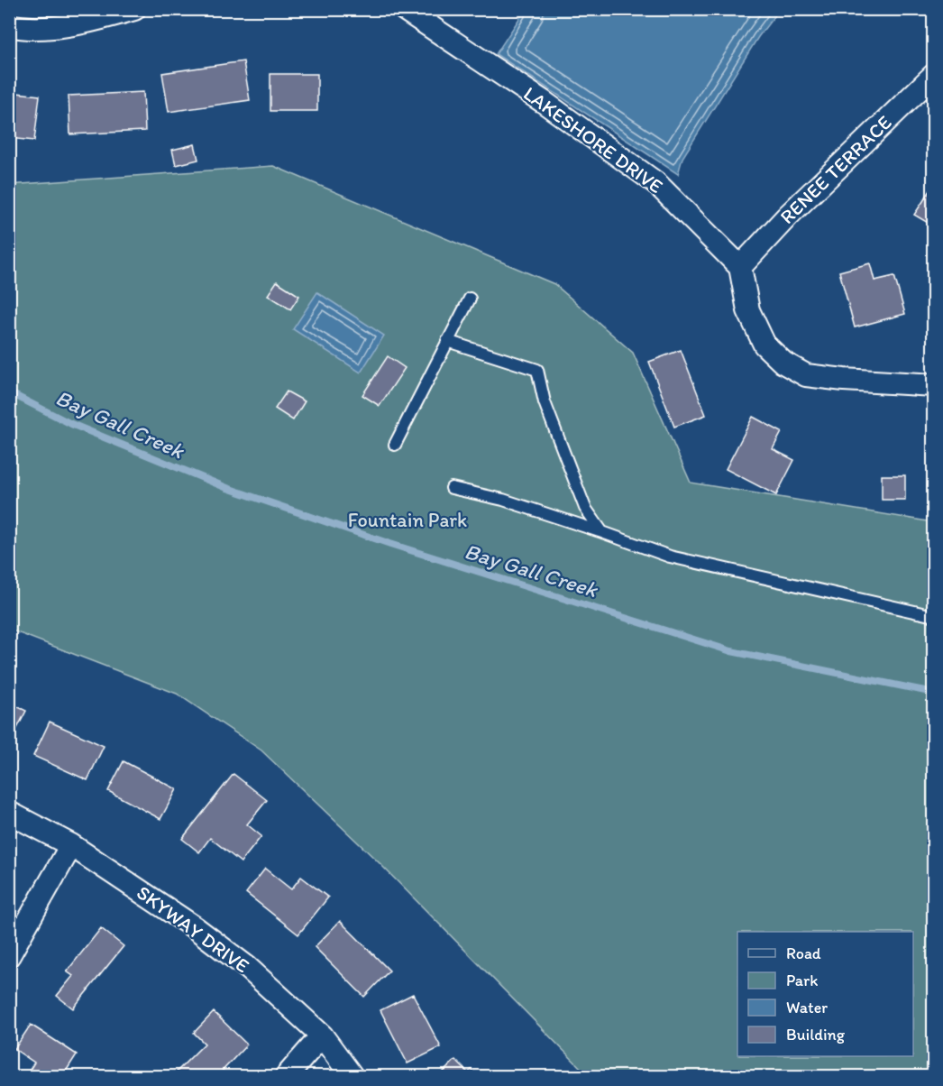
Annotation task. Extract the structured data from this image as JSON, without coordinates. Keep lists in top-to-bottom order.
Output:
{
  "streets": {
    "street": ["LAKESHORE DRIVE", "RENEE TERRACE", "SKYWAY DRIVE"]
  },
  "crossings": [
    ["LAKESHORE DRIVE", "RENEE TERRACE"]
  ],
  "water": ["Bay Gall Creek"],
  "parks": ["Fountain Park"],
  "legend": [
    "Road",
    "Park",
    "Water",
    "Building"
  ]
}
